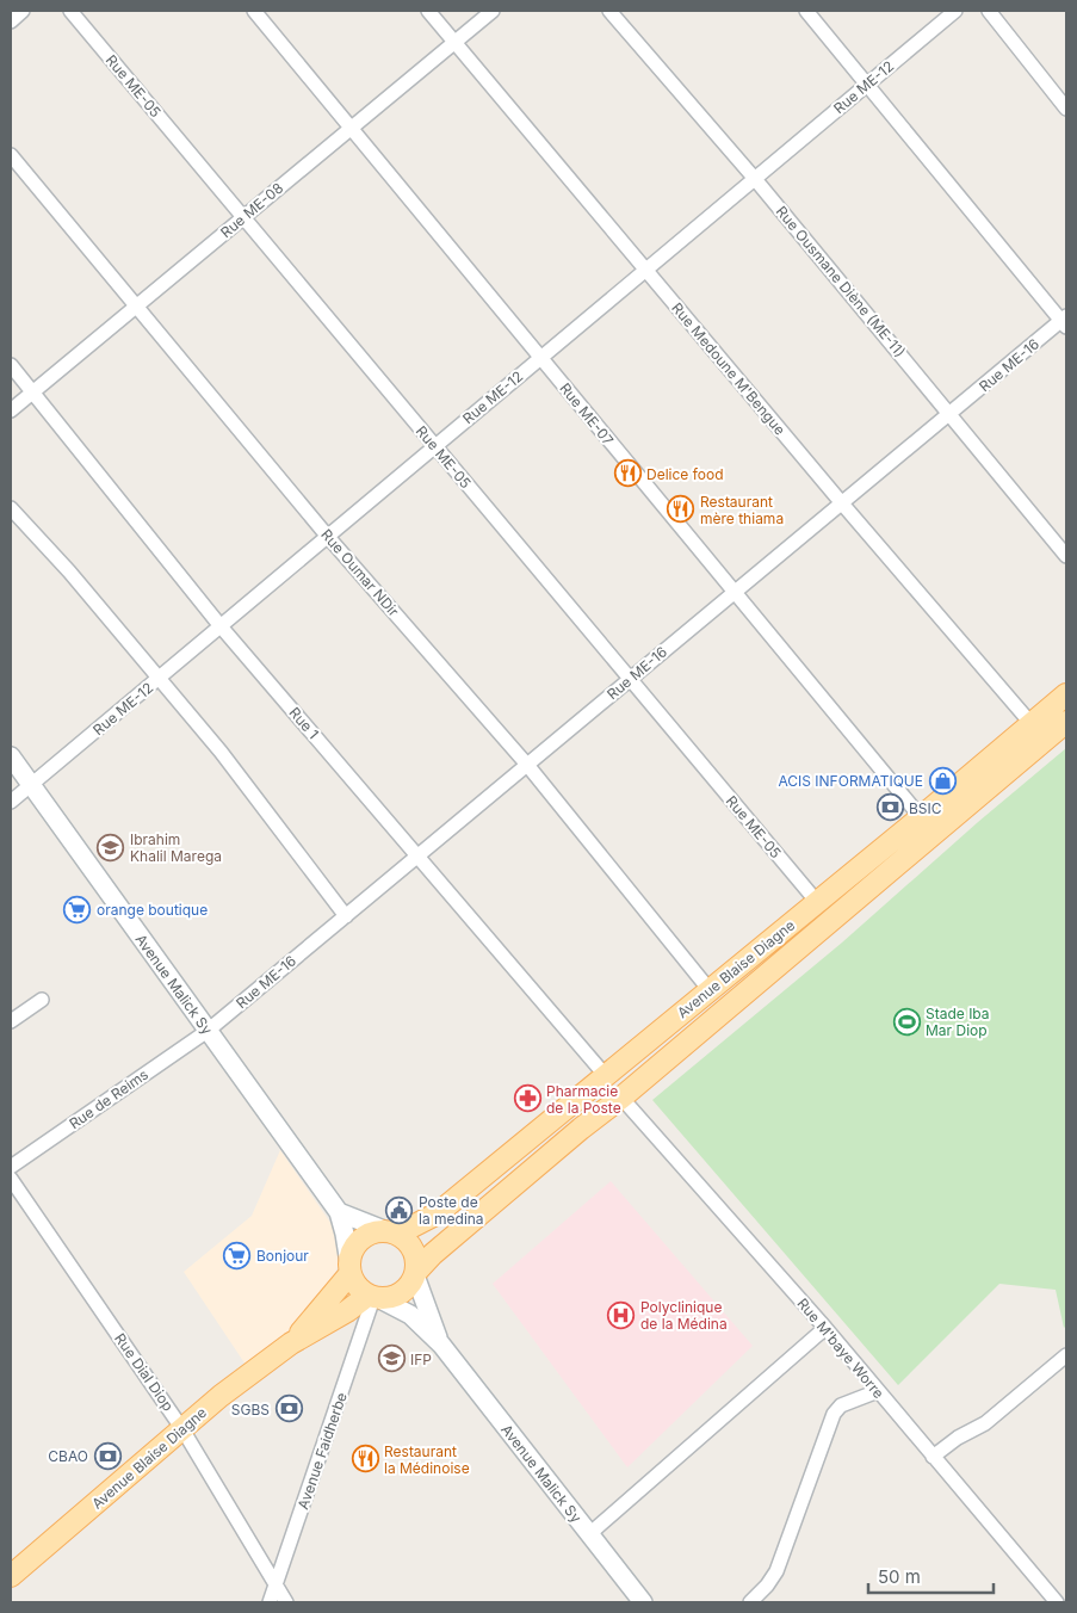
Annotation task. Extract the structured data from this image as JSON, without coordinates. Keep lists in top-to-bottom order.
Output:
{
  "streets": {
    "main road": ["Avenue Blaise Diagne", "Avenue Malick Sy"],
    "street": [
      "Rue ME-05",
      "Rue ME-12",
      "Rue ME-08",
      "Rue Ousmane Diène (ME-11)",
      "Rue ME-16",
      "Rue Medoune M'Bengue",
      "Rue ME-07",
      "Rue Oumar NDir",
      "Rue 1",
      "Rue de Reims",
      "Rue M'baye Worre",
      "Rue Dial Diop",
      "Avenue Faidherbe"
    ]
  },
  "crossings": [
    ["Rue ME-05", "Rue ME-12"],
    ["Rue ME-05", "Rue ME-08"],
    ["Rue ME-05", "Rue ME-16"],
    ["Rue ME-05", "Avenue Blaise Diagne"],
    ["Rue ME-12", "Rue Ousmane Diène (ME-11)"],
    ["Rue ME-12", "Rue Medoune M'Bengue"],
    ["Rue ME-12", "Rue ME-07"],
    ["Rue ME-12", "Rue Oumar NDir"],
    ["Rue ME-12", "Rue 1"],
    ["Rue ME-12", "Avenue Malick Sy"],
    ["Rue ME-08", "Rue Medoune M'Bengue"],
    ["Rue ME-08", "Rue ME-07"],
    ["Rue ME-08", "Rue Oumar NDir"],
    ["Rue ME-08", "Rue 1"],
    ["Rue Ousmane Diène (ME-11)", "Rue ME-16"],
    ["Rue ME-16", "Rue Medoune M'Bengue"],
    ["Rue ME-16", "Rue ME-07"],
    ["Rue ME-16", "Rue Oumar NDir"],
    ["Rue ME-16", "Rue 1"],
    ["Rue ME-16", "Avenue Malick Sy"],
    ["Rue ME-16", "Rue de Reims"],
    ["Rue Medoune M'Bengue", "Avenue Blaise Diagne"],
    ["Rue ME-07", "Avenue Blaise Diagne"],
    ["Rue Oumar NDir", "Avenue Blaise Diagne"],
    ["Rue 1", "Avenue Blaise Diagne"],
    ["Avenue Blaise Diagne", "Avenue Malick Sy"],
    ["Avenue Blaise Diagne", "Rue M'baye Worre"],
    ["Avenue Blaise Diagne", "Rue Dial Diop"],
    ["Avenue Blaise Diagne", "Avenue Faidherbe"],
    ["Avenue Malick Sy", "Rue de Reims"],
    ["Avenue Malick Sy", "Avenue Faidherbe"],
    ["Rue Dial Diop", "Avenue Faidherbe"]
  ],
  "places": {
    "restaurant": ["Delice food", "Restaurant mère thiama", "Restaurant la Médinoise"],
    "shop": ["ACIS INFORMATIQUE"],
    "bank": ["BSIC", "SGBS", "CBAO"],
    "school or university": ["Ibrahim Khalil Marega", "IFP"],
    "supermarket": ["orange boutique", "Bonjour"],
    "sports": ["Stade Iba Mar Diop"],
    "pharmacy": ["Pharmacie de la Poste"],
    "public building": ["Poste de la medina"],
    "hospital": ["Polyclinique de la Médina"]
  },
  "scale_bar": "50 m"
}
